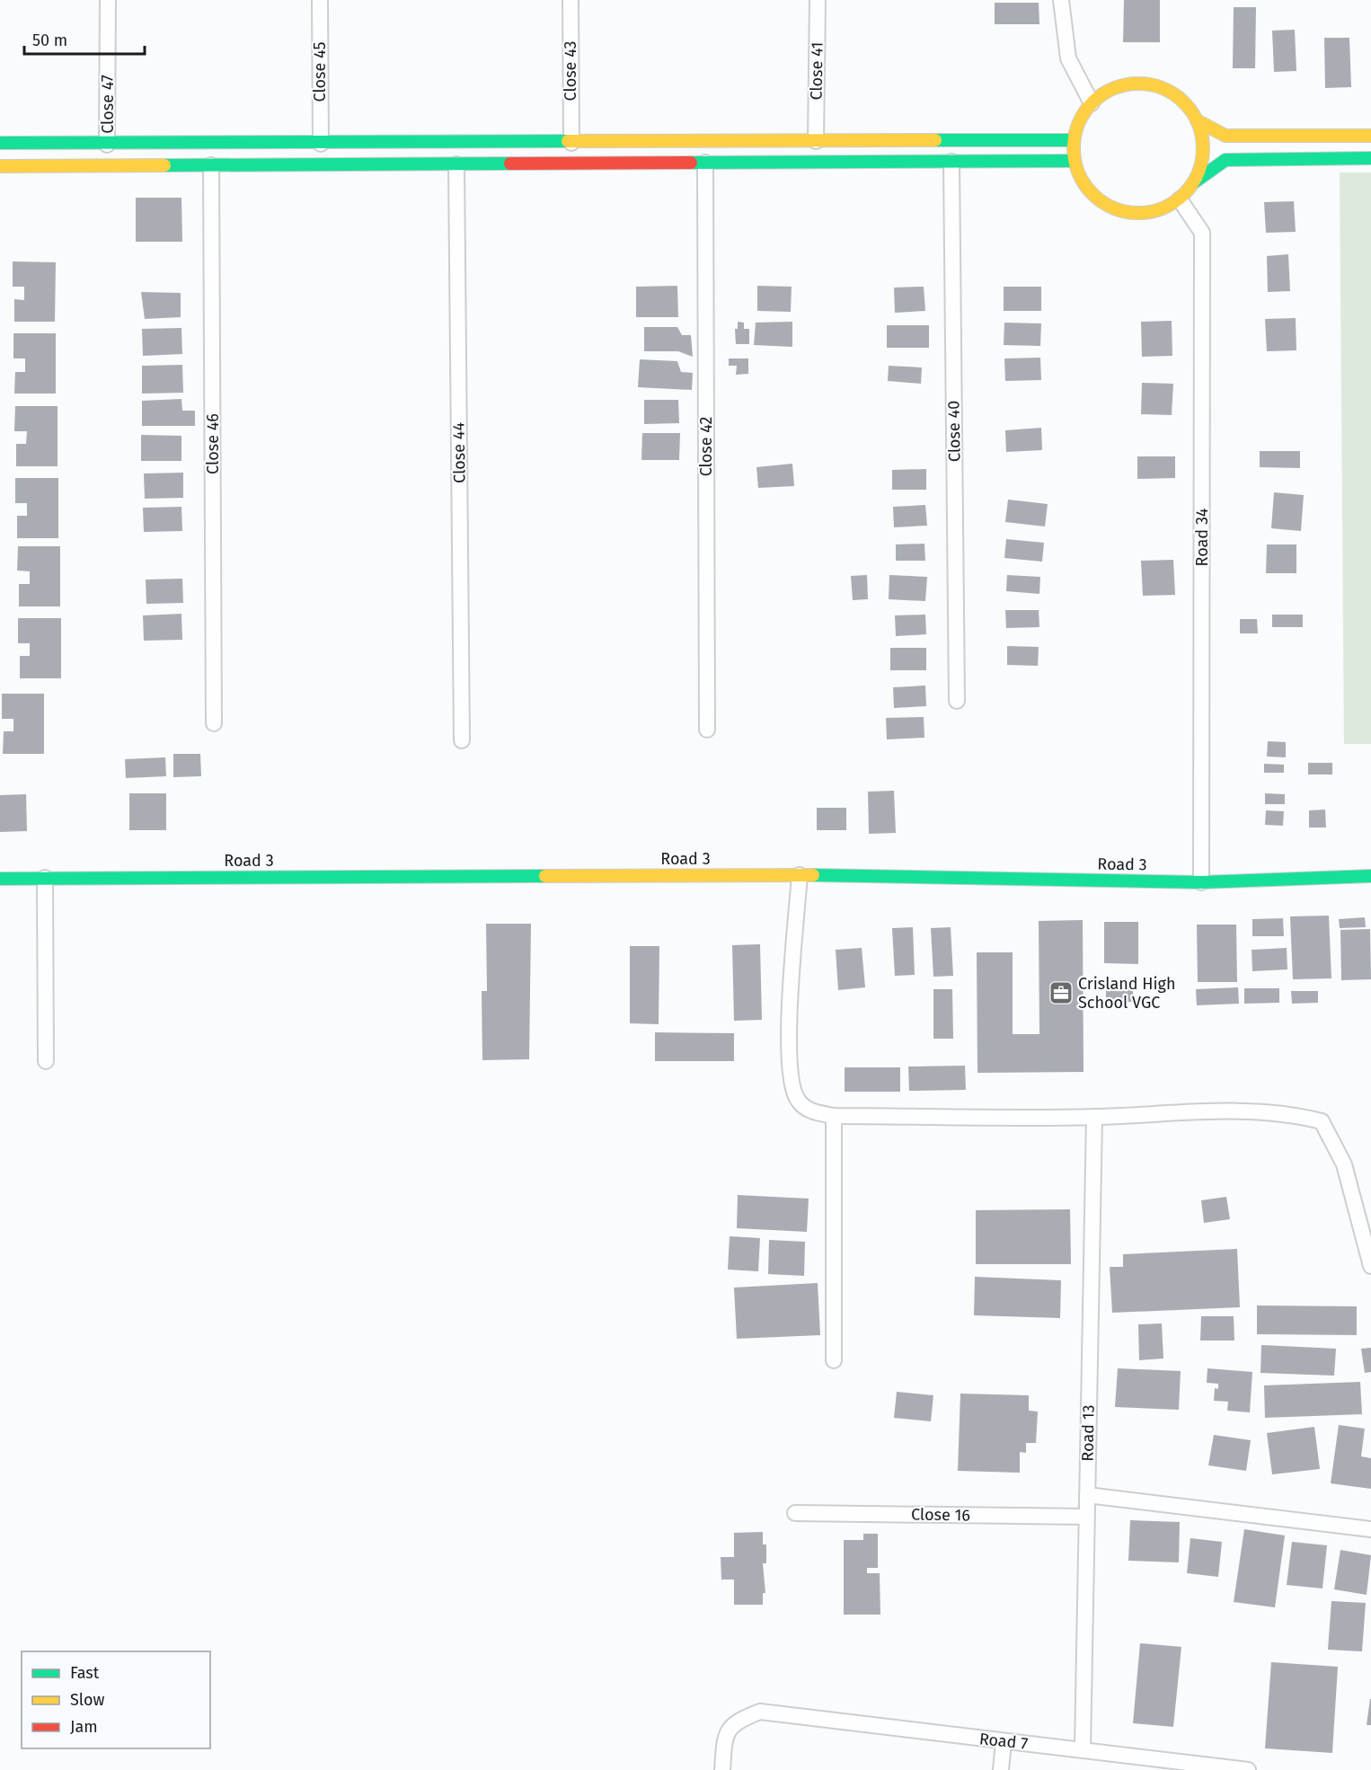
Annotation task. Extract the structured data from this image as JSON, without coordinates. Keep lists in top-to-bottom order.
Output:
{
  "streets": {
    "street": [
      "Close 43",
      "Close 41",
      "Close 45",
      "Close 47",
      "Close 40",
      "Close 46",
      "Close 42",
      "Close 44",
      "Road 34",
      "Road 3",
      "Road 13",
      "Close 16",
      "Road 7"
    ]
  },
  "crossings": [
    ["Road 34", "Road 3"],
    ["Road 13", "Close 16"],
    ["Road 13", "Road 7"]
  ],
  "places": {
    "office": ["Crisland High School VGC"]
  },
  "legend": ["Fast", "Slow", "Jam"],
  "scale_bar": "50 m"
}
